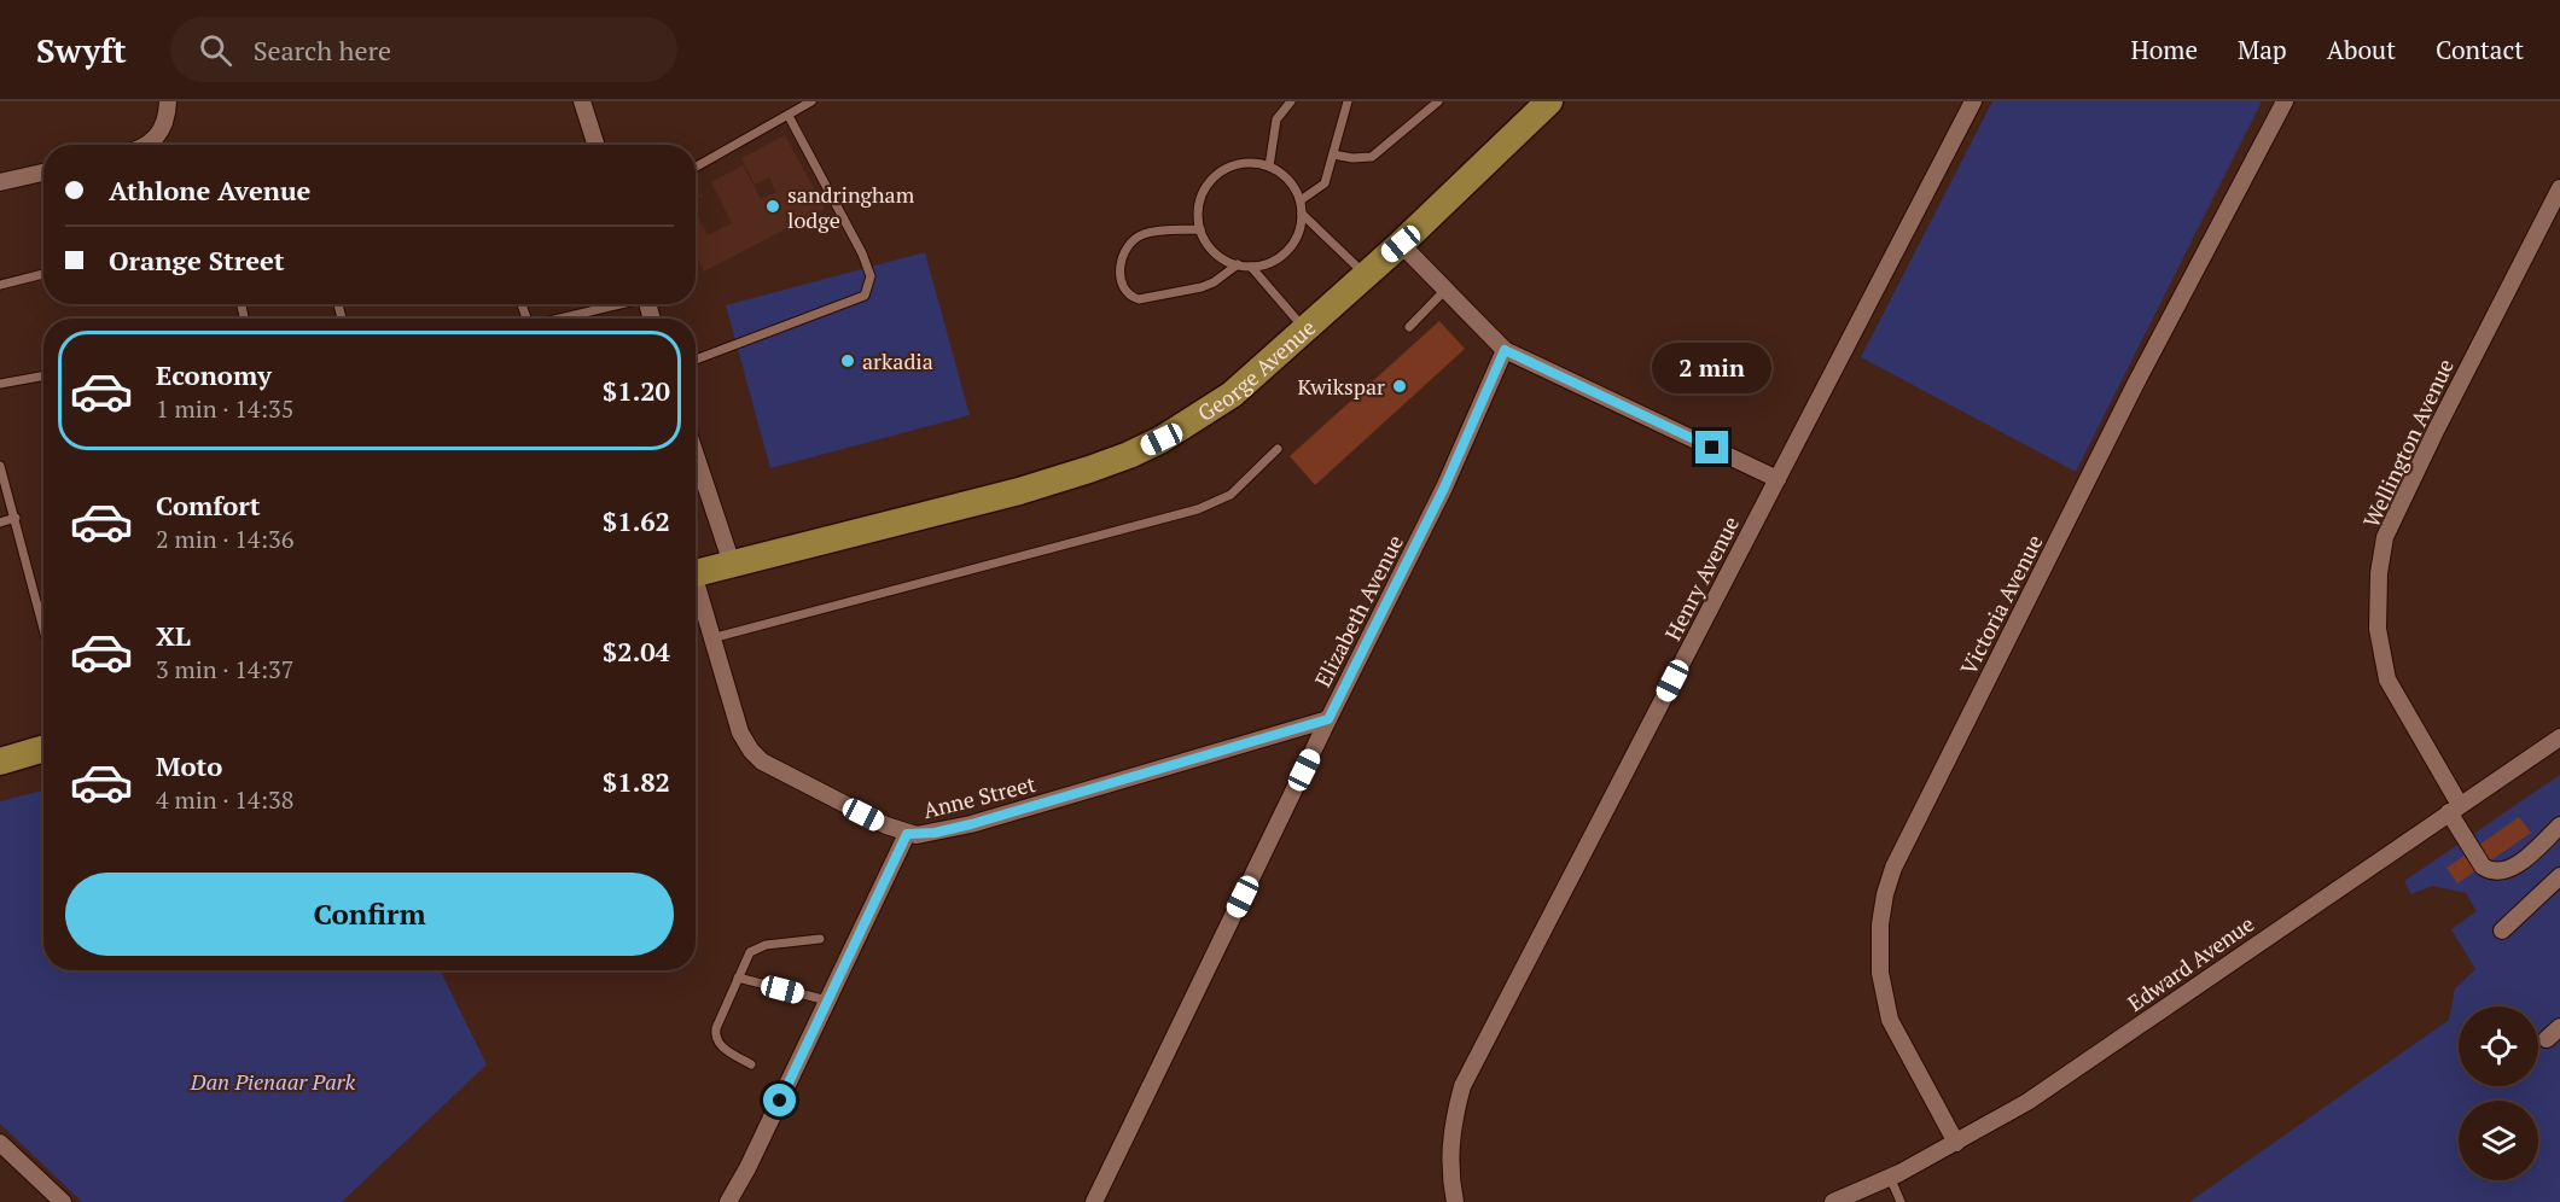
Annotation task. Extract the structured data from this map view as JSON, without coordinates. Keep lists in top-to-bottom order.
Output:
{
  "streets": {
    "main road": ["George Avenue"],
    "street": [
      "Wellington Avenue",
      "Henry Avenue",
      "Victoria Avenue",
      "Elizabeth Avenue",
      "Anne Street",
      "Edward Avenue"
    ]
  },
  "crossings": [
    ["Wellington Avenue", "Edward Avenue"],
    ["Victoria Avenue", "Edward Avenue"],
    ["Elizabeth Avenue", "Anne Street"]
  ],
  "parks": ["Dan Pienaar Park"],
  "places": ["sandringham lodge", "arkadia", "Kwikspar"],
  "page": {
    "header": "Swyft",
    "search": "Search here",
    "nav": [
      "Home",
      "Map",
      "About",
      "Contact"
    ],
    "banner": ["Athlone Avenue", "Orange Street"],
    "list": [
      {
        "name": "Economy",
        "note": "1 min · 14:35",
        "value": "$1.20"
      },
      {
        "name": "Comfort",
        "note": "2 min · 14:36",
        "value": "$1.62"
      },
      {
        "name": "XL",
        "note": "3 min · 14:37",
        "value": "$2.04"
      },
      {
        "name": "Moto",
        "note": "4 min · 14:38",
        "value": "$1.82"
      }
    ],
    "bubble": "2 min",
    "buttons": "Confirm"
  }
}
